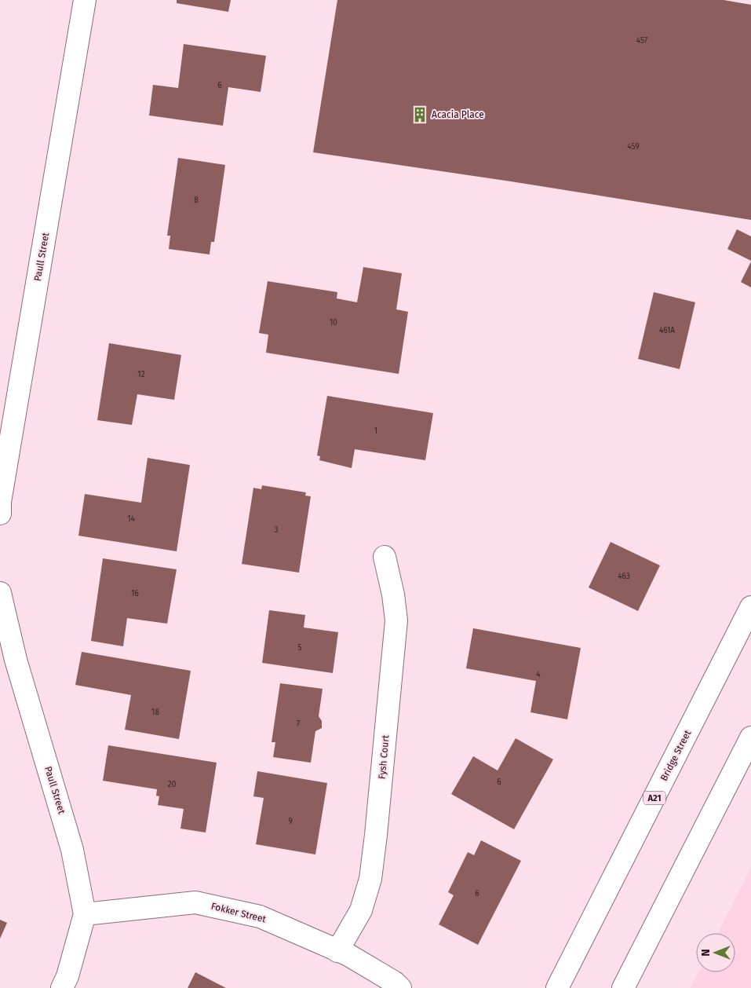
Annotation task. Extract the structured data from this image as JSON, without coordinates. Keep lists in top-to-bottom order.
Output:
{
  "streets": {
    "main road": [
      "Paull Street",
      "Bridge Street",
      "Fysh Court",
      "A21",
      "Fokker Street"
    ]
  },
  "crossings": [
    ["Paull Street", "Fokker Street"],
    ["Fysh Court", "Fokker Street"]
  ],
  "places": {
    "building": ["Acacia Place"]
  },
  "house_numbers": [
    "457",
    "6",
    "459",
    "8",
    "10",
    "461A",
    "12",
    "1",
    "14",
    "3",
    "463",
    "16",
    "5",
    "4",
    "18",
    "7",
    "6",
    "20",
    "9",
    "6"
  ],
  "north": "left"
}
